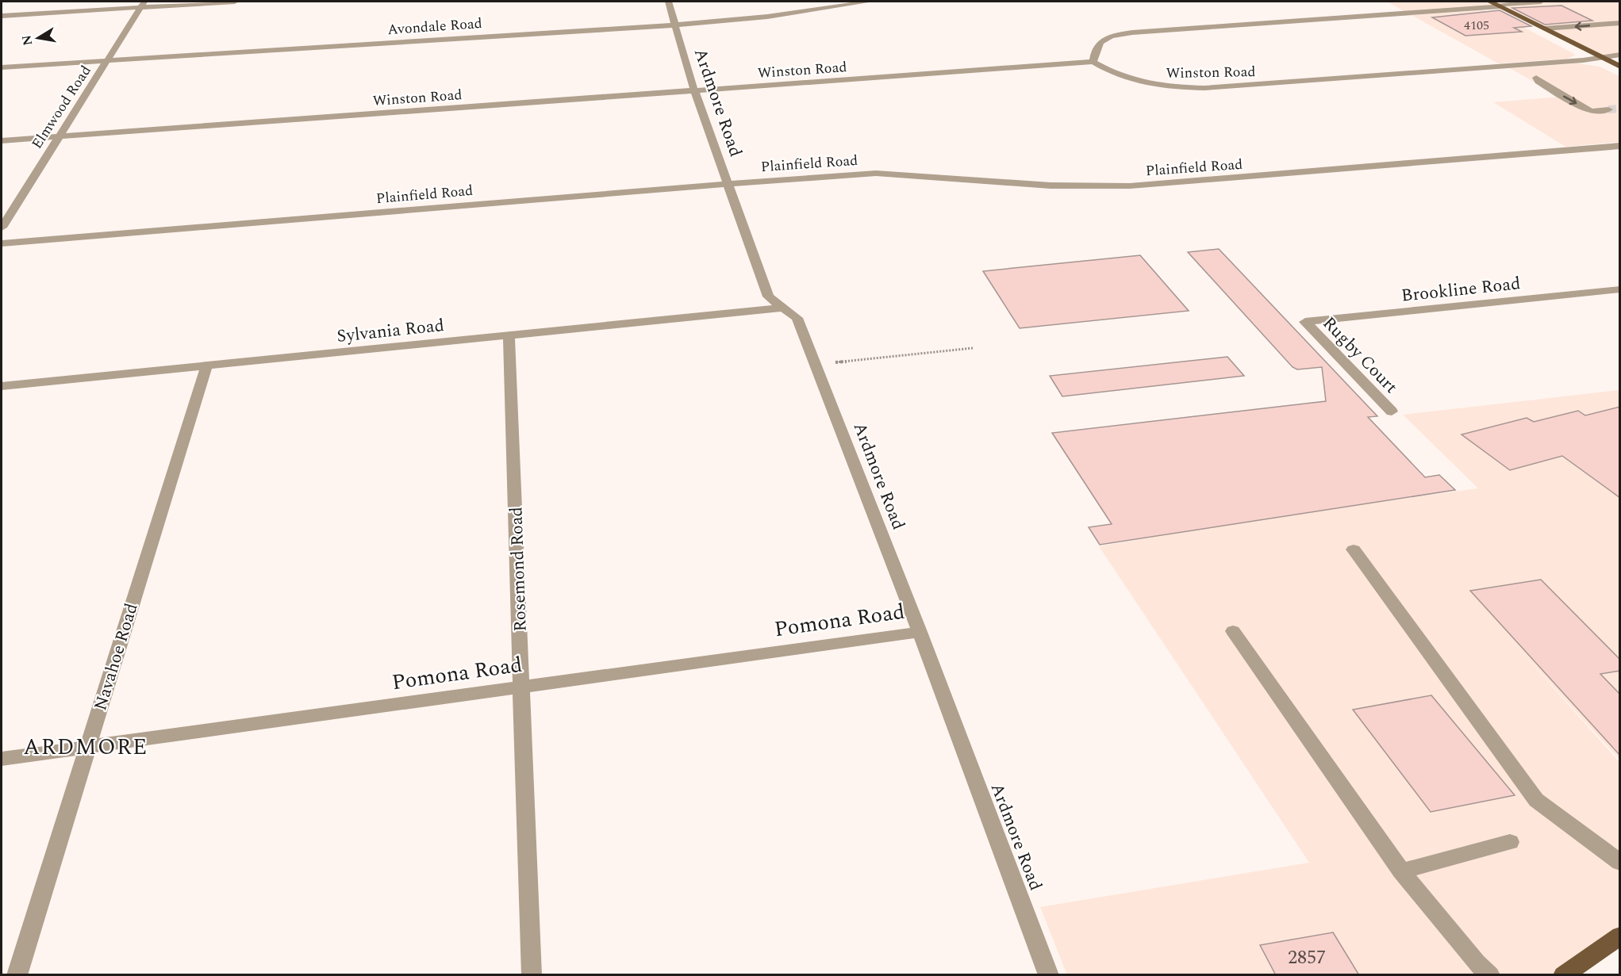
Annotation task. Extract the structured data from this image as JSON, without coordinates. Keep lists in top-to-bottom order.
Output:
{
  "streets": {
    "street": [
      "Avondale Road",
      "Winston Road",
      "Ardmore Road",
      "Elmwood Road",
      "Plainfield Road",
      "Brookline Road",
      "Sylvania Road",
      "Rugby Court",
      "Rosemond Road",
      "Pomona Road",
      "Navahoe Road"
    ]
  },
  "crossings": [
    ["Avondale Road", "Ardmore Road"],
    ["Avondale Road", "Elmwood Road"],
    ["Winston Road", "Ardmore Road"],
    ["Winston Road", "Elmwood Road"],
    ["Ardmore Road", "Plainfield Road"],
    ["Ardmore Road", "Sylvania Road"],
    ["Ardmore Road", "Pomona Road"],
    ["Brookline Road", "Rugby Court"],
    ["Sylvania Road", "Rosemond Road"],
    ["Sylvania Road", "Navahoe Road"],
    ["Rosemond Road", "Pomona Road"],
    ["Pomona Road", "Navahoe Road"]
  ],
  "districts": ["ARDMORE"],
  "house_numbers": ["4105", "2857"],
  "north": "left"
}
